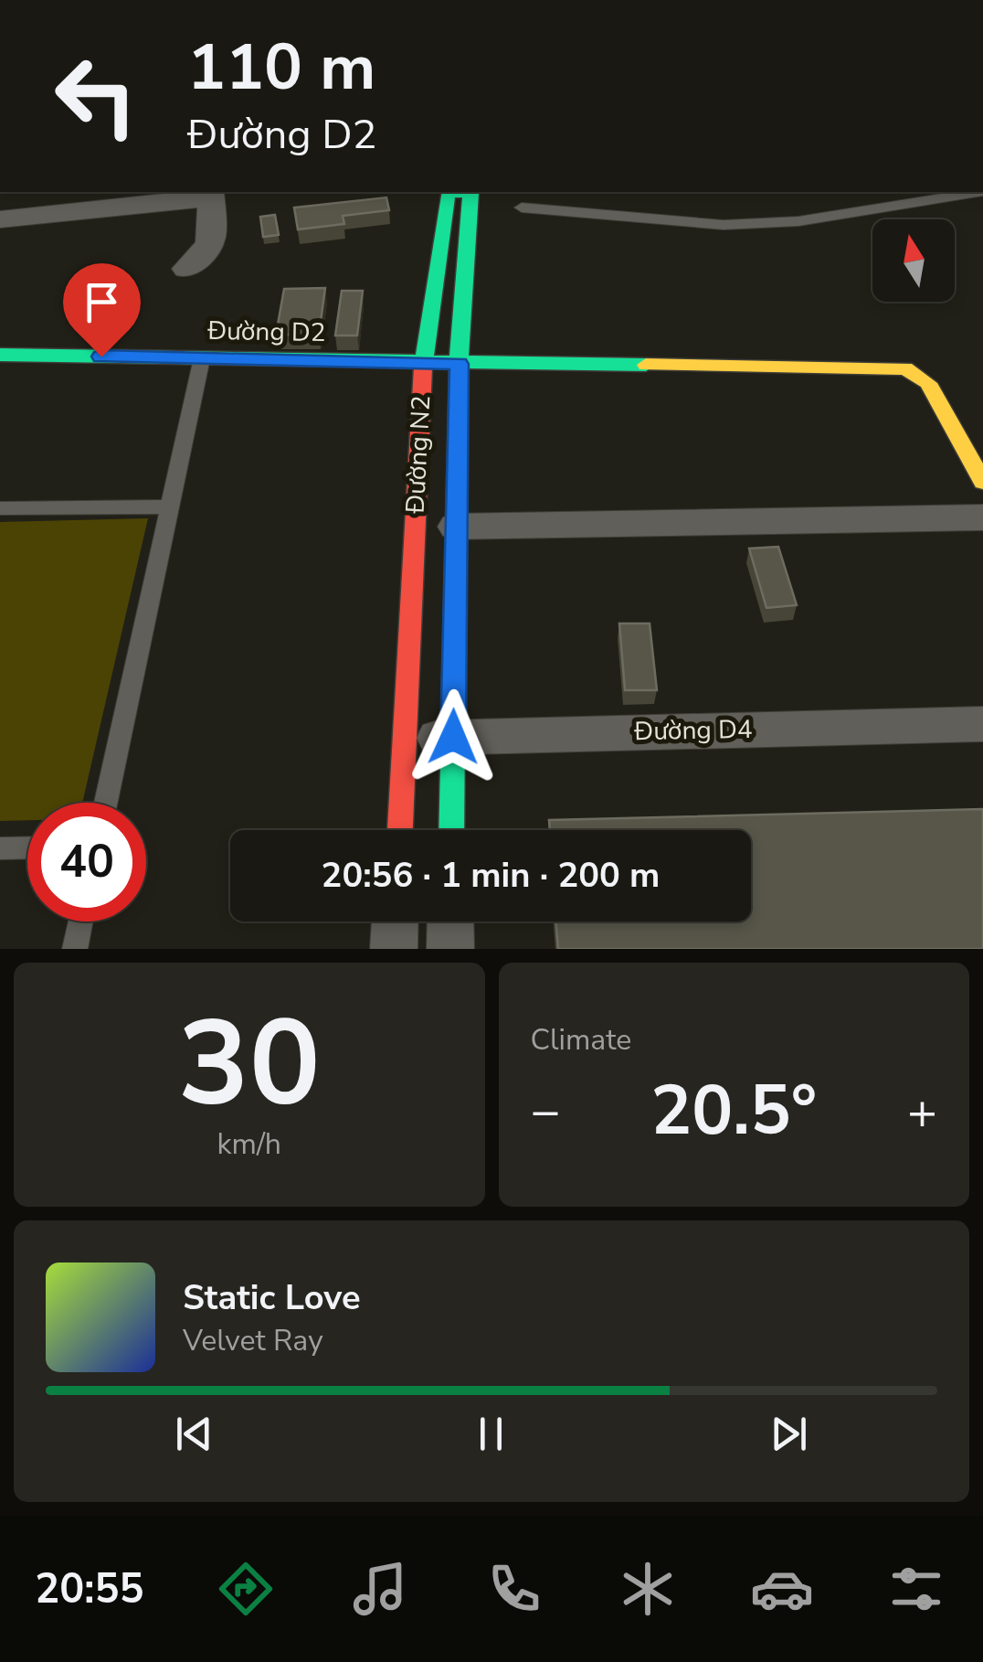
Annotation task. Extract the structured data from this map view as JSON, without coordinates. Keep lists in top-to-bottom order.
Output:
{
  "streets": {
    "street": ["Đường D2", "Đường N2", "Đường D4"]
  },
  "crossings": [
    ["Đường D2", "Đường N2"],
    ["Đường N2", "Đường D4"]
  ],
  "north": "top",
  "page": {
    "turn": ["110 m", "Đường D2"],
    "limit": "40",
    "trip": "20:56 · 1 min · 200 m",
    "tile": [
      ["30", "km/h"],
      "Climate"
    ],
    "heat": ["−", "20.5°", "+"],
    "song": ["Static Love", "Velvet Ray"],
    "tabs": "20:55"
  }
}
